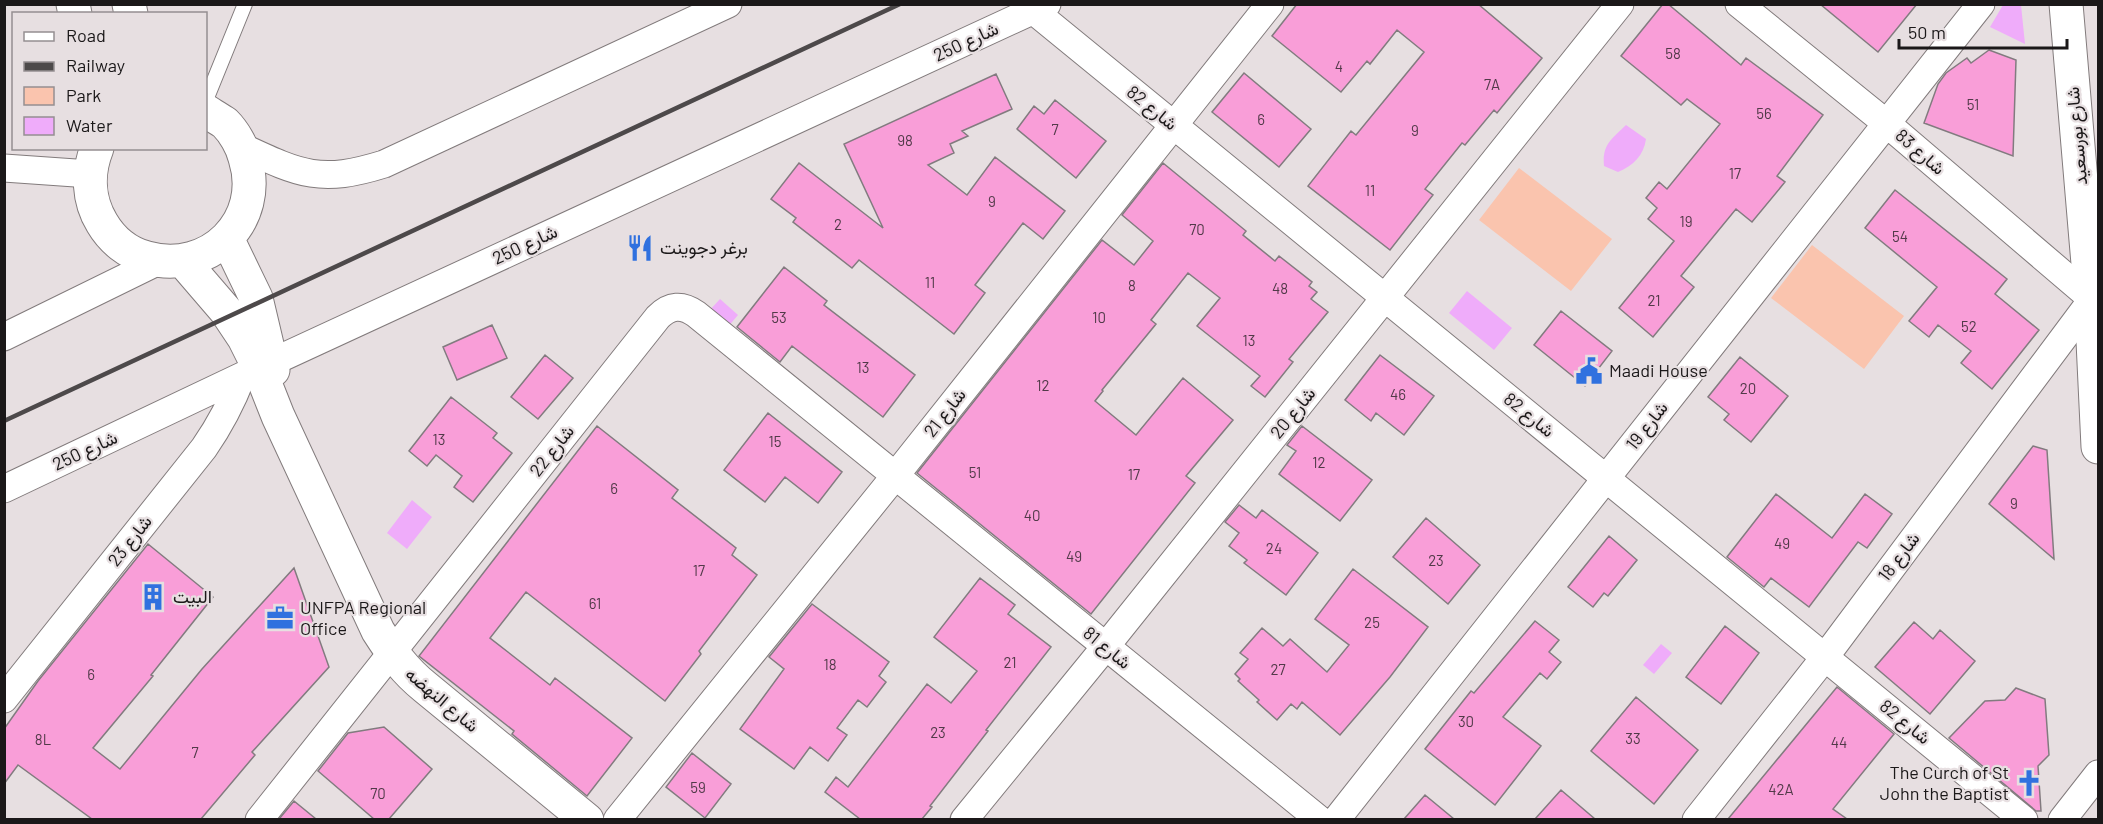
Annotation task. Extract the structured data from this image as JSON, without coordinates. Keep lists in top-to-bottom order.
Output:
{
  "streets": {
    "street": [
      "شارع 250",
      "شارع 82",
      "شارع بورسعيد",
      "شارع 83",
      "شارع 21",
      "شارع 20",
      "شارع 19",
      "شارع 22",
      "شارع 23",
      "شارع 18",
      "شارع 81",
      "شارع النهضه"
    ]
  },
  "crossings": [
    ["شارع 250", "شارع 82"],
    ["شارع 250", "شارع 23"],
    ["شارع 250", "شارع النهضه"],
    ["شارع 82", "شارع 21"],
    ["شارع 82", "شارع 20"],
    ["شارع 82", "شارع 19"],
    ["شارع 82", "شارع 18"],
    ["شارع بورسعيد", "شارع 83"],
    ["شارع بورسعيد", "شارع 18"],
    ["شارع 83", "شارع 19"],
    ["شارع 83", "شارع 18"],
    ["شارع 21", "شارع 22"],
    ["شارع 21", "شارع 81"],
    ["شارع 20", "شارع 81"],
    ["شارع 22", "شارع 81"],
    ["شارع 22", "شارع النهضه"],
    ["شارع 23", "شارع النهضه"]
  ],
  "places": {
    "restaurant": ["برغر دجوينت"],
    "public building": ["Maadi House"],
    "building": ["البيت"],
    "office": ["UNFPA Regional Office"],
    "church": ["The Curch of St John the Baptist"]
  },
  "house_numbers": [
    "58",
    "4",
    "7A",
    "51",
    "56",
    "6",
    "7",
    "9",
    "98",
    "17",
    "11",
    "9",
    "19",
    "2",
    "70",
    "54",
    "11",
    "8",
    "48",
    "21",
    "53",
    "10",
    "52",
    "13",
    "13",
    "12",
    "20",
    "46",
    "13",
    "15",
    "12",
    "51",
    "17",
    "6",
    "9",
    "40",
    "49",
    "24",
    "49",
    "23",
    "17",
    "61",
    "25",
    "21",
    "18",
    "27",
    "6",
    "30",
    "23",
    "33",
    "8L",
    "44",
    "7",
    "59",
    "42A",
    "70"
  ],
  "legend": [
    "Road",
    "Railway",
    "Park",
    "Water"
  ],
  "scale_bar": "50 m"
}
